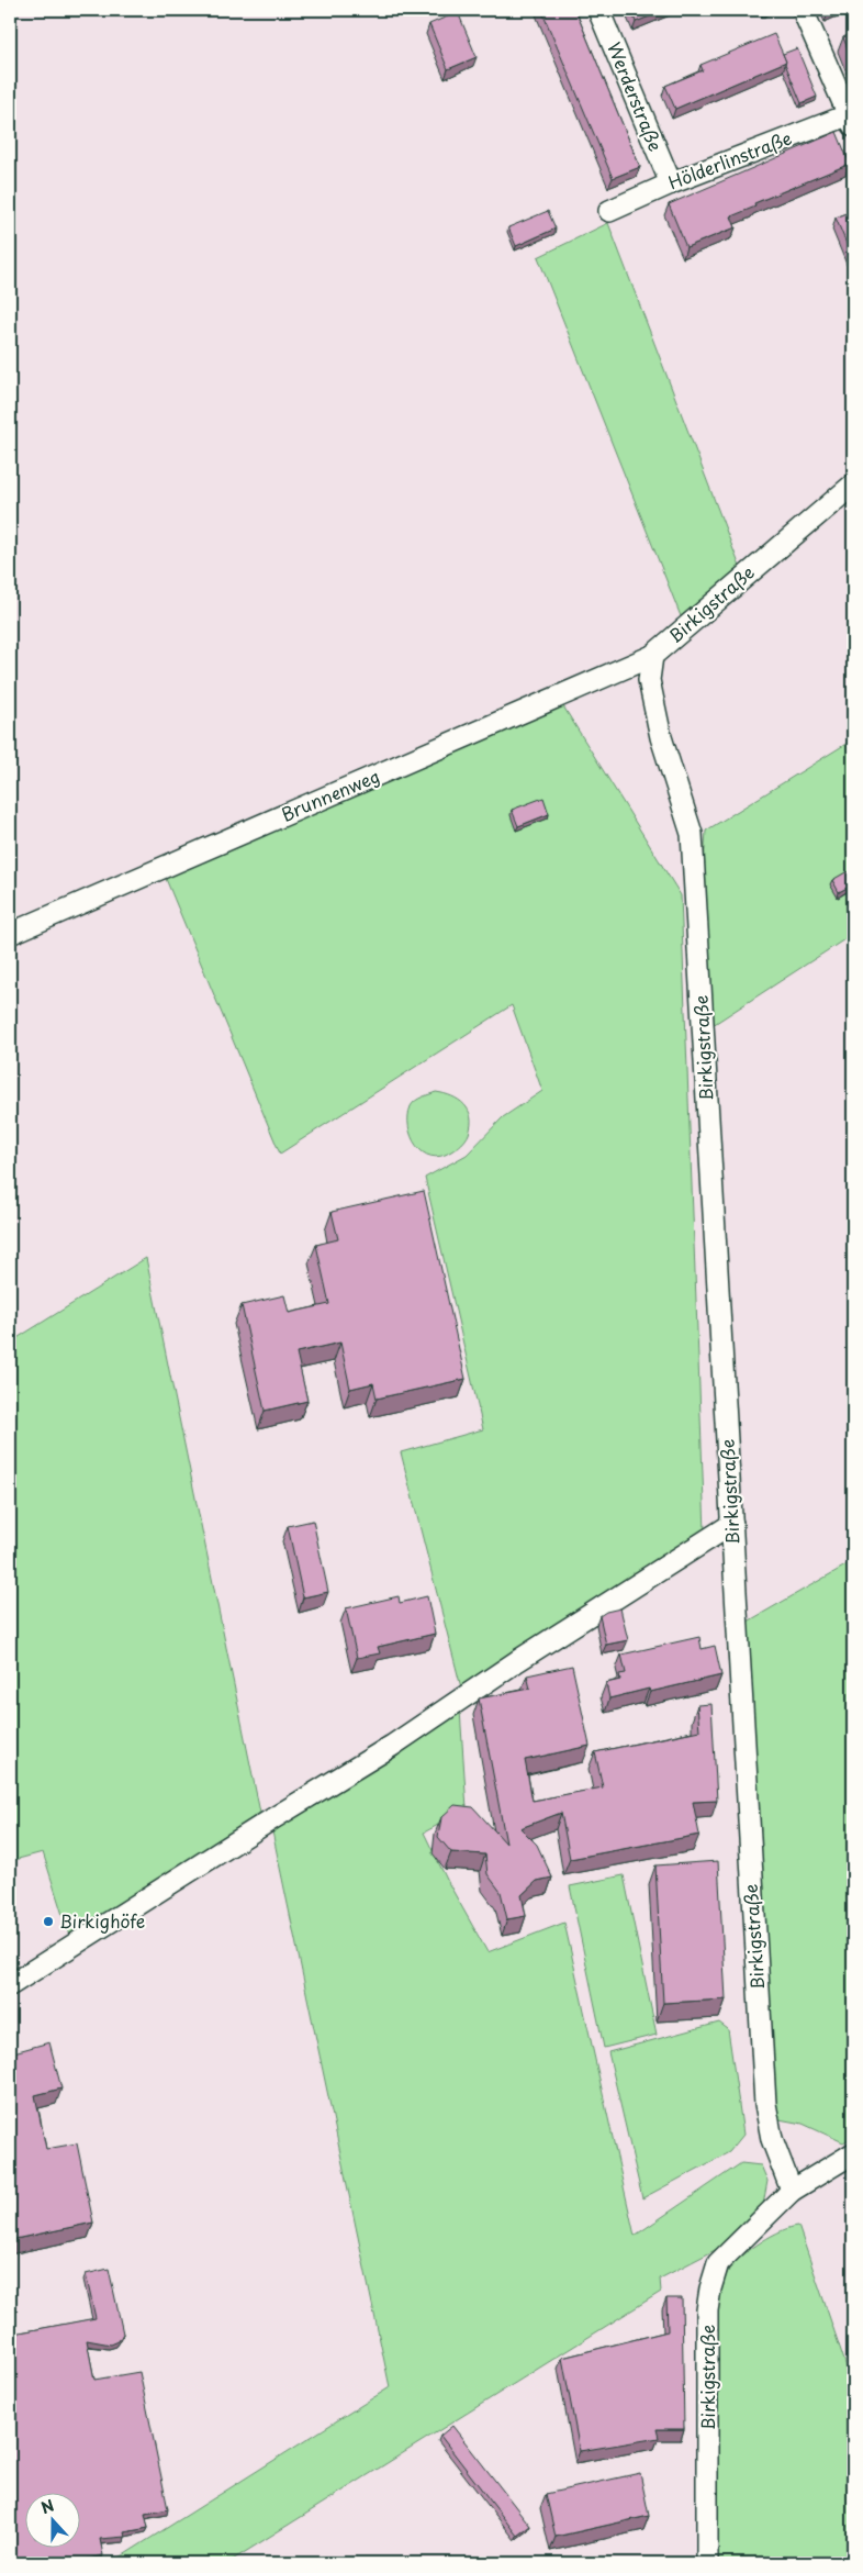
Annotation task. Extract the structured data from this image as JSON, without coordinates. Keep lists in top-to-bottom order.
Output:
{
  "streets": {
    "street": [
      "Werderstraße",
      "Hölderlinstraße",
      "Birkigstraße",
      "Brunnenweg"
    ]
  },
  "crossings": [
    ["Werderstraße", "Hölderlinstraße"],
    ["Birkigstraße", "Brunnenweg"]
  ],
  "places": ["Birkighöfe"],
  "north": "top"
}
